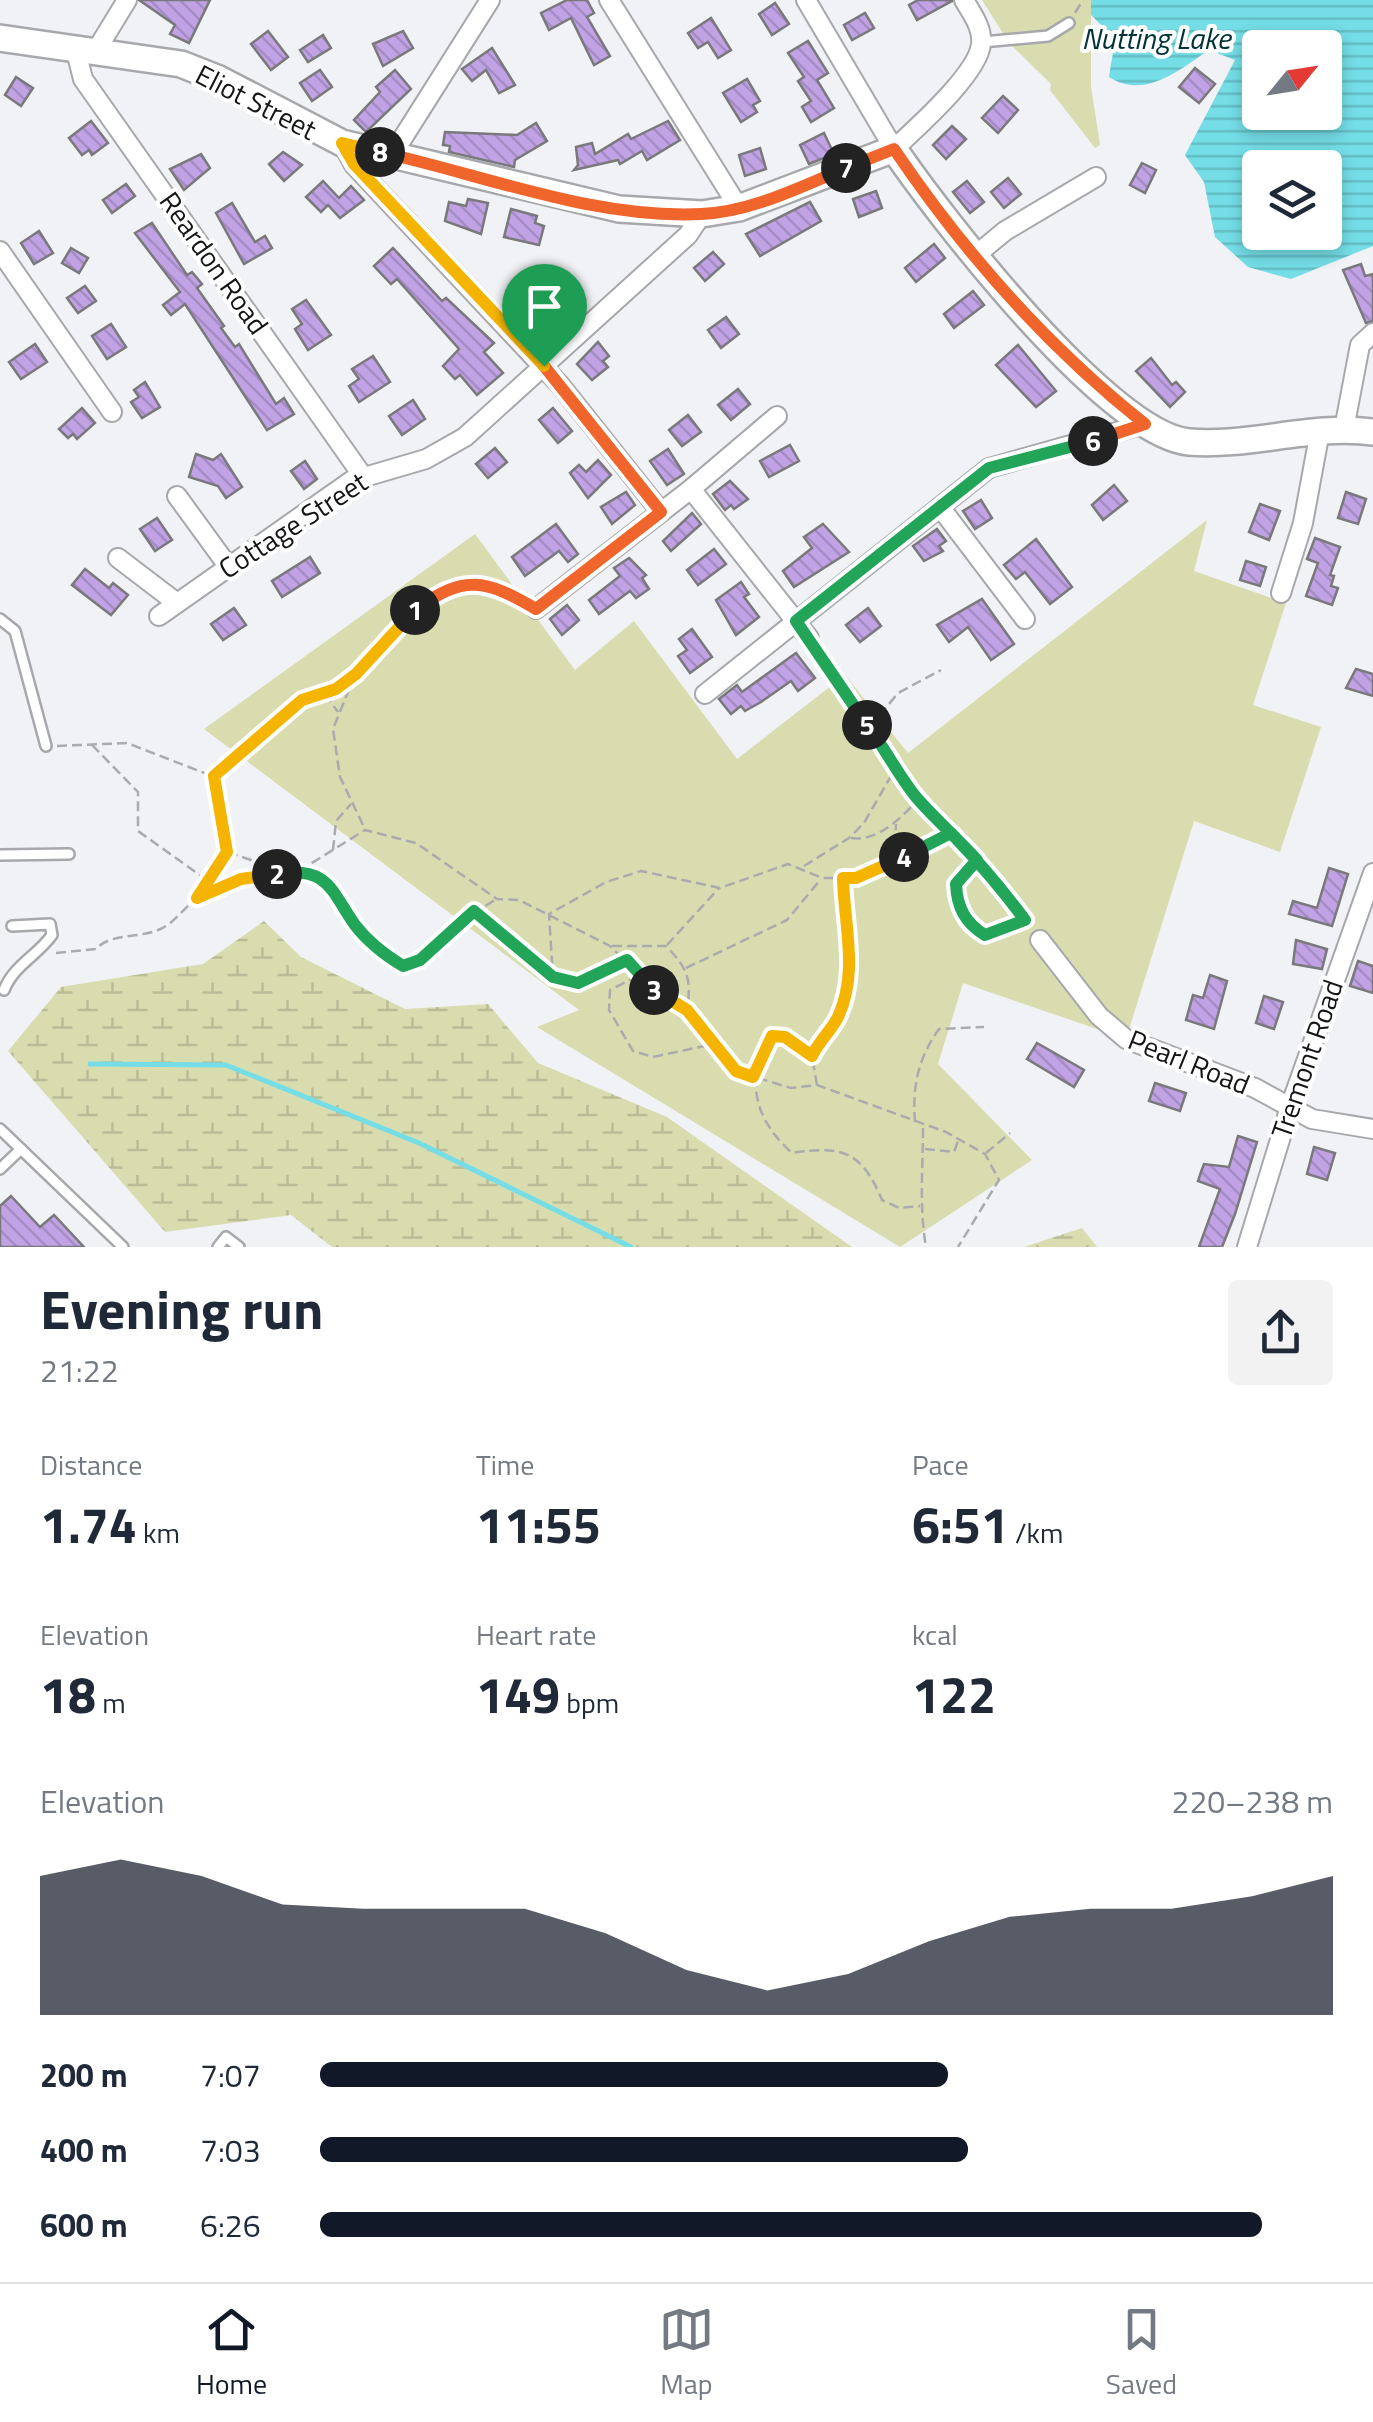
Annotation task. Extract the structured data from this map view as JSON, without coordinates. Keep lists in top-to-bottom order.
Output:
{
  "streets": {
    "street": [
      "Eliot Street",
      "Reardon Road",
      "Cottage Street",
      "Tremont Road",
      "Pearl Road"
    ]
  },
  "crossings": [
    ["Eliot Street", "Reardon Road"],
    ["Eliot Street", "Cottage Street"],
    ["Reardon Road", "Cottage Street"],
    ["Tremont Road", "Pearl Road"]
  ],
  "water": ["Nutting Lake"],
  "north": "top right",
  "page": {
    "pins": [
      "8",
      "7",
      "6",
      "1",
      "5",
      "4",
      "2",
      "3"
    ],
    "heading": ["Evening run", "21:22"],
    "stats": [
      ["Distance", "1.74 km"],
      ["Time", "11:55"],
      ["Pace", "6:51 /km"],
      ["Elevation", "18 m"],
      ["Heart rate", "149 bpm"],
      ["kcal", "122"]
    ],
    "chart": ["Elevation", "220–238 m"],
    "list": [
      {
        "name": "200 m",
        "note": "7:07"
      },
      {
        "name": "400 m",
        "note": "7:03"
      },
      {
        "name": "600 m",
        "note": "6:26"
      }
    ],
    "tabs": ["Home", "Map", "Saved"]
  }
}
